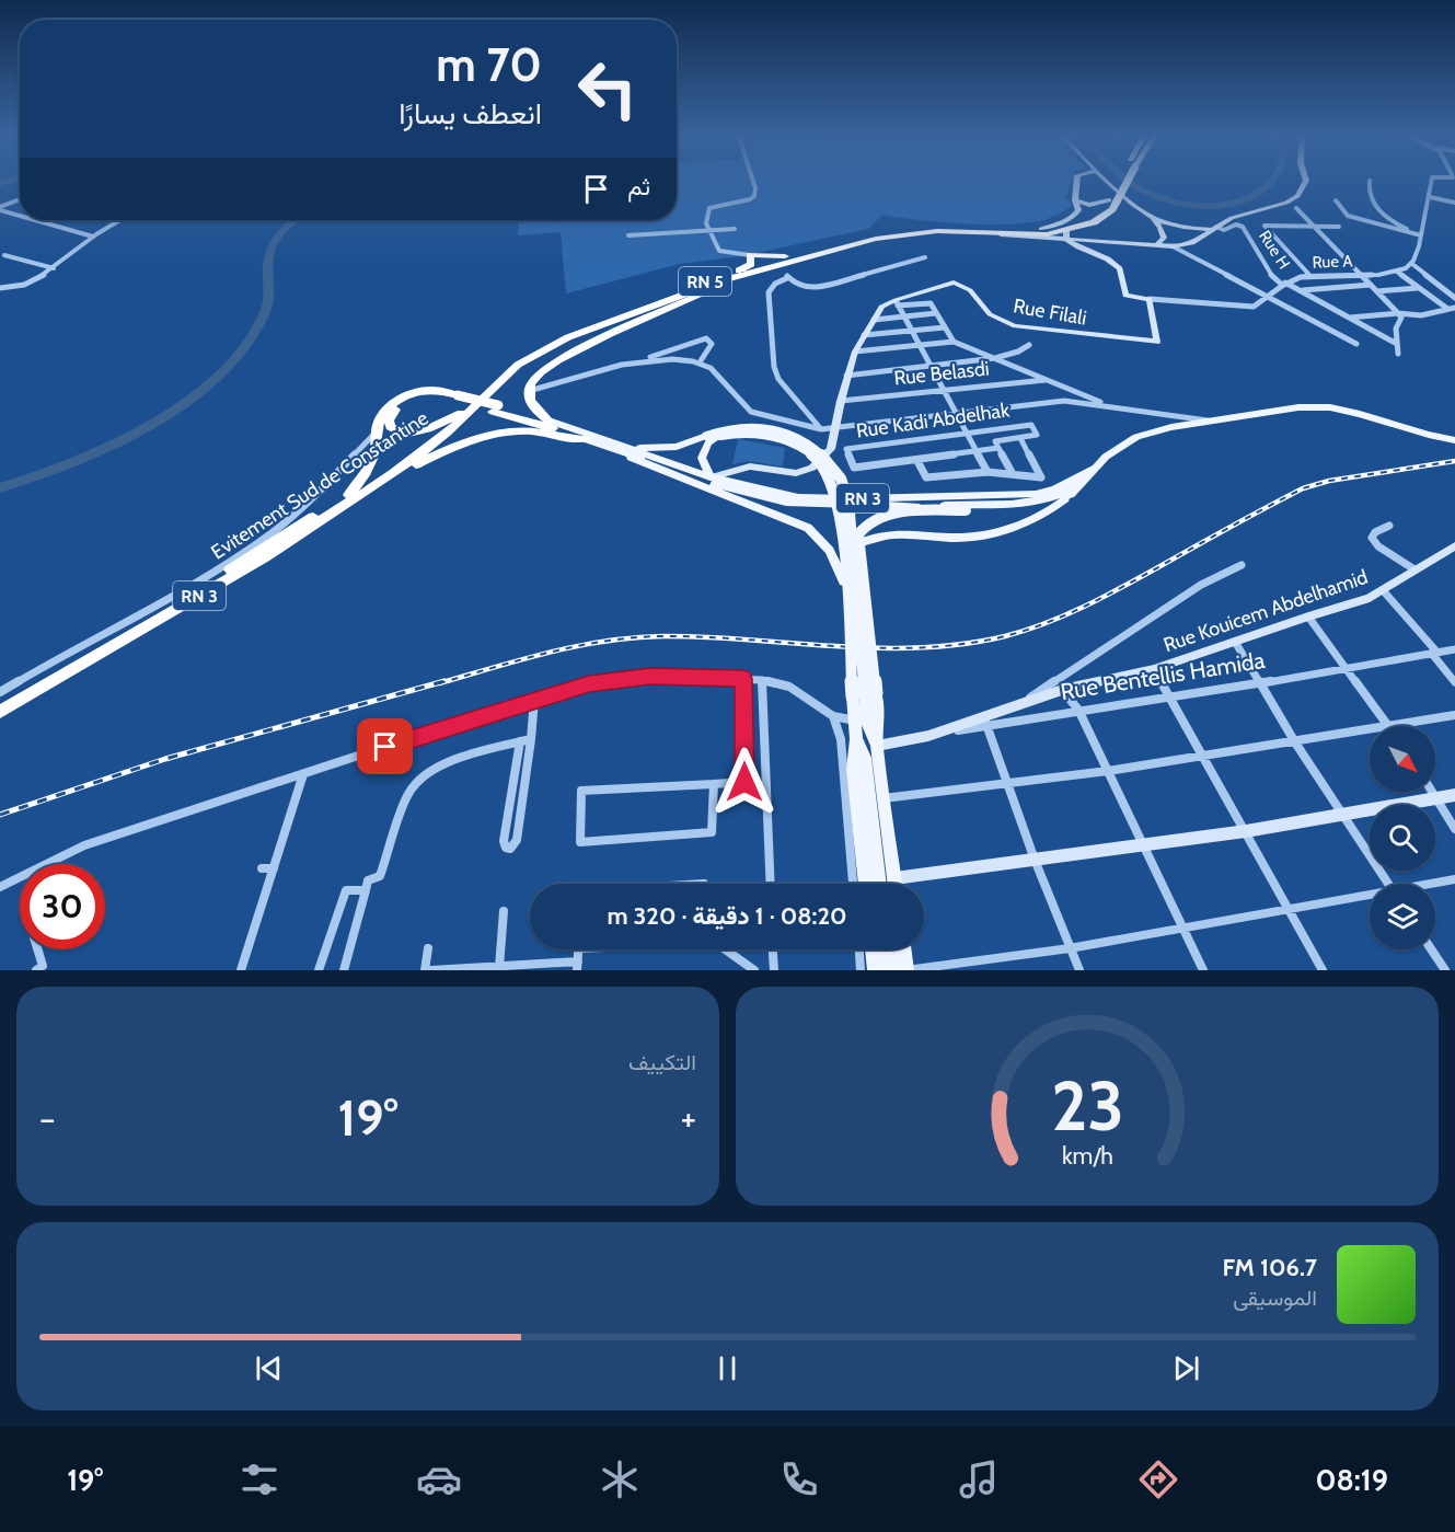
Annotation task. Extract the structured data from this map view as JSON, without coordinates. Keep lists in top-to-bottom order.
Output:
{
  "streets": {
    "highway": ["RN 5", "Evitement Sud de Constantine", "RN 3"],
    "street": [
      "Rue H",
      "Rue A",
      "Rue Filali",
      "Rue Belasdi",
      "Rue Kadi Abdelhak",
      "Rue Kouicem Abdelhamid",
      "Rue Bentellis Hamida"
    ]
  },
  "crossings": [
    ["Rue H", "Rue A"],
    ["Rue A", "Rue Filali"],
    ["RN 5", "Evitement Sud de Constantine"],
    ["Rue Filali", "Rue Belasdi"],
    ["Rue Filali", "RN 3"],
    ["Evitement Sud de Constantine", "RN 3"],
    ["Rue Kouicem Abdelhamid", "Rue Bentellis Hamida"]
  ],
  "north": "bottom right",
  "page": {
    "turn": ["70 m", "انعطف يسارًا"],
    "then": "ثم",
    "limit": "30",
    "trip": "08:20 · 1 دقيقة · 320 m",
    "tile": "التكييف",
    "heat": ["−", "19°", "+"],
    "song": ["106.7 FM", "الموسيقى"],
    "tabs": ["08:19", "19°"],
    "gauge": ["23", "km/h"]
  }
}
